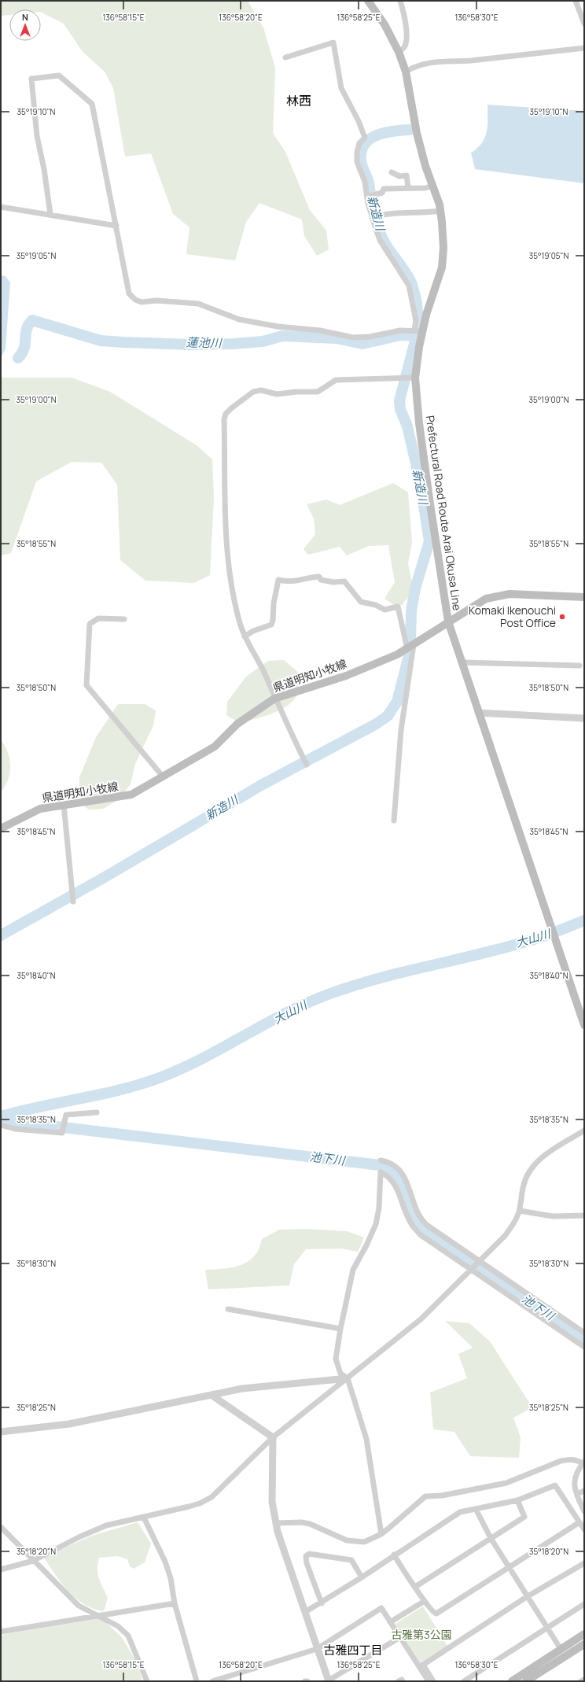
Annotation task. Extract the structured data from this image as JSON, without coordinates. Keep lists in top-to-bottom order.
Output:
{
  "streets": {
    "main road": ["Prefectural Road Route Arai Okusa Line", "県道明知小牧線"]
  },
  "crossings": [
    ["Prefectural Road Route Arai Okusa Line", "県道明知小牧線"]
  ],
  "districts": ["林西", "古雅四丁目"],
  "water": [
    "新造川",
    "蓮池川",
    "大山川",
    "池下川"
  ],
  "parks": ["古雅第3公園"],
  "places": ["Komaki Ikenouchi Post Office"],
  "north": "top",
  "coordinates": [
    "136°58'15\"E",
    "136°58'20\"E",
    "136°58'25\"E",
    "136°58'30\"E",
    "35°19'10\"N",
    "35°19'05\"N",
    "35°19'00\"N",
    "35°18'55\"N",
    "35°18'50\"N",
    "35°18'45\"N",
    "35°18'40\"N",
    "35°18'35\"N",
    "35°18'30\"N",
    "35°18'25\"N",
    "35°18'20\"N"
  ]
}
